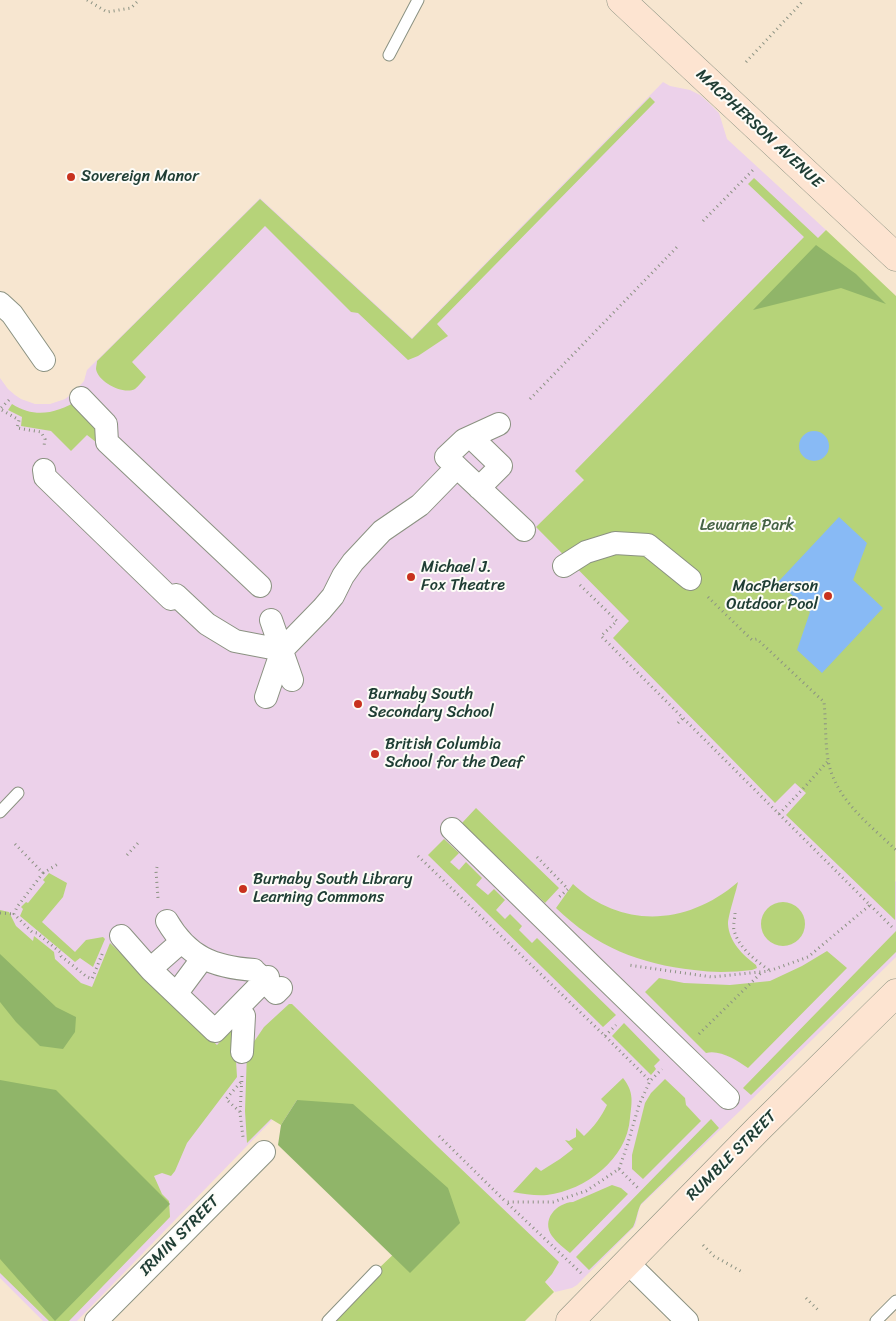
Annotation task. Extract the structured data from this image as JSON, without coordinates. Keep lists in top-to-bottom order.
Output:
{
  "streets": {
    "street": ["MACPHERSON AVENUE", "RUMBLE STREET", "IRMIN STREET"]
  },
  "parks": ["Lewarne Park"],
  "places": [
    "Sovereign Manor",
    "Michael J. Fox Theatre",
    "MacPherson Outdoor Pool",
    "Burnaby South Secondary School",
    "British Columbia School for the Deaf",
    "Burnaby South Library Learning Commons"
  ]
}
